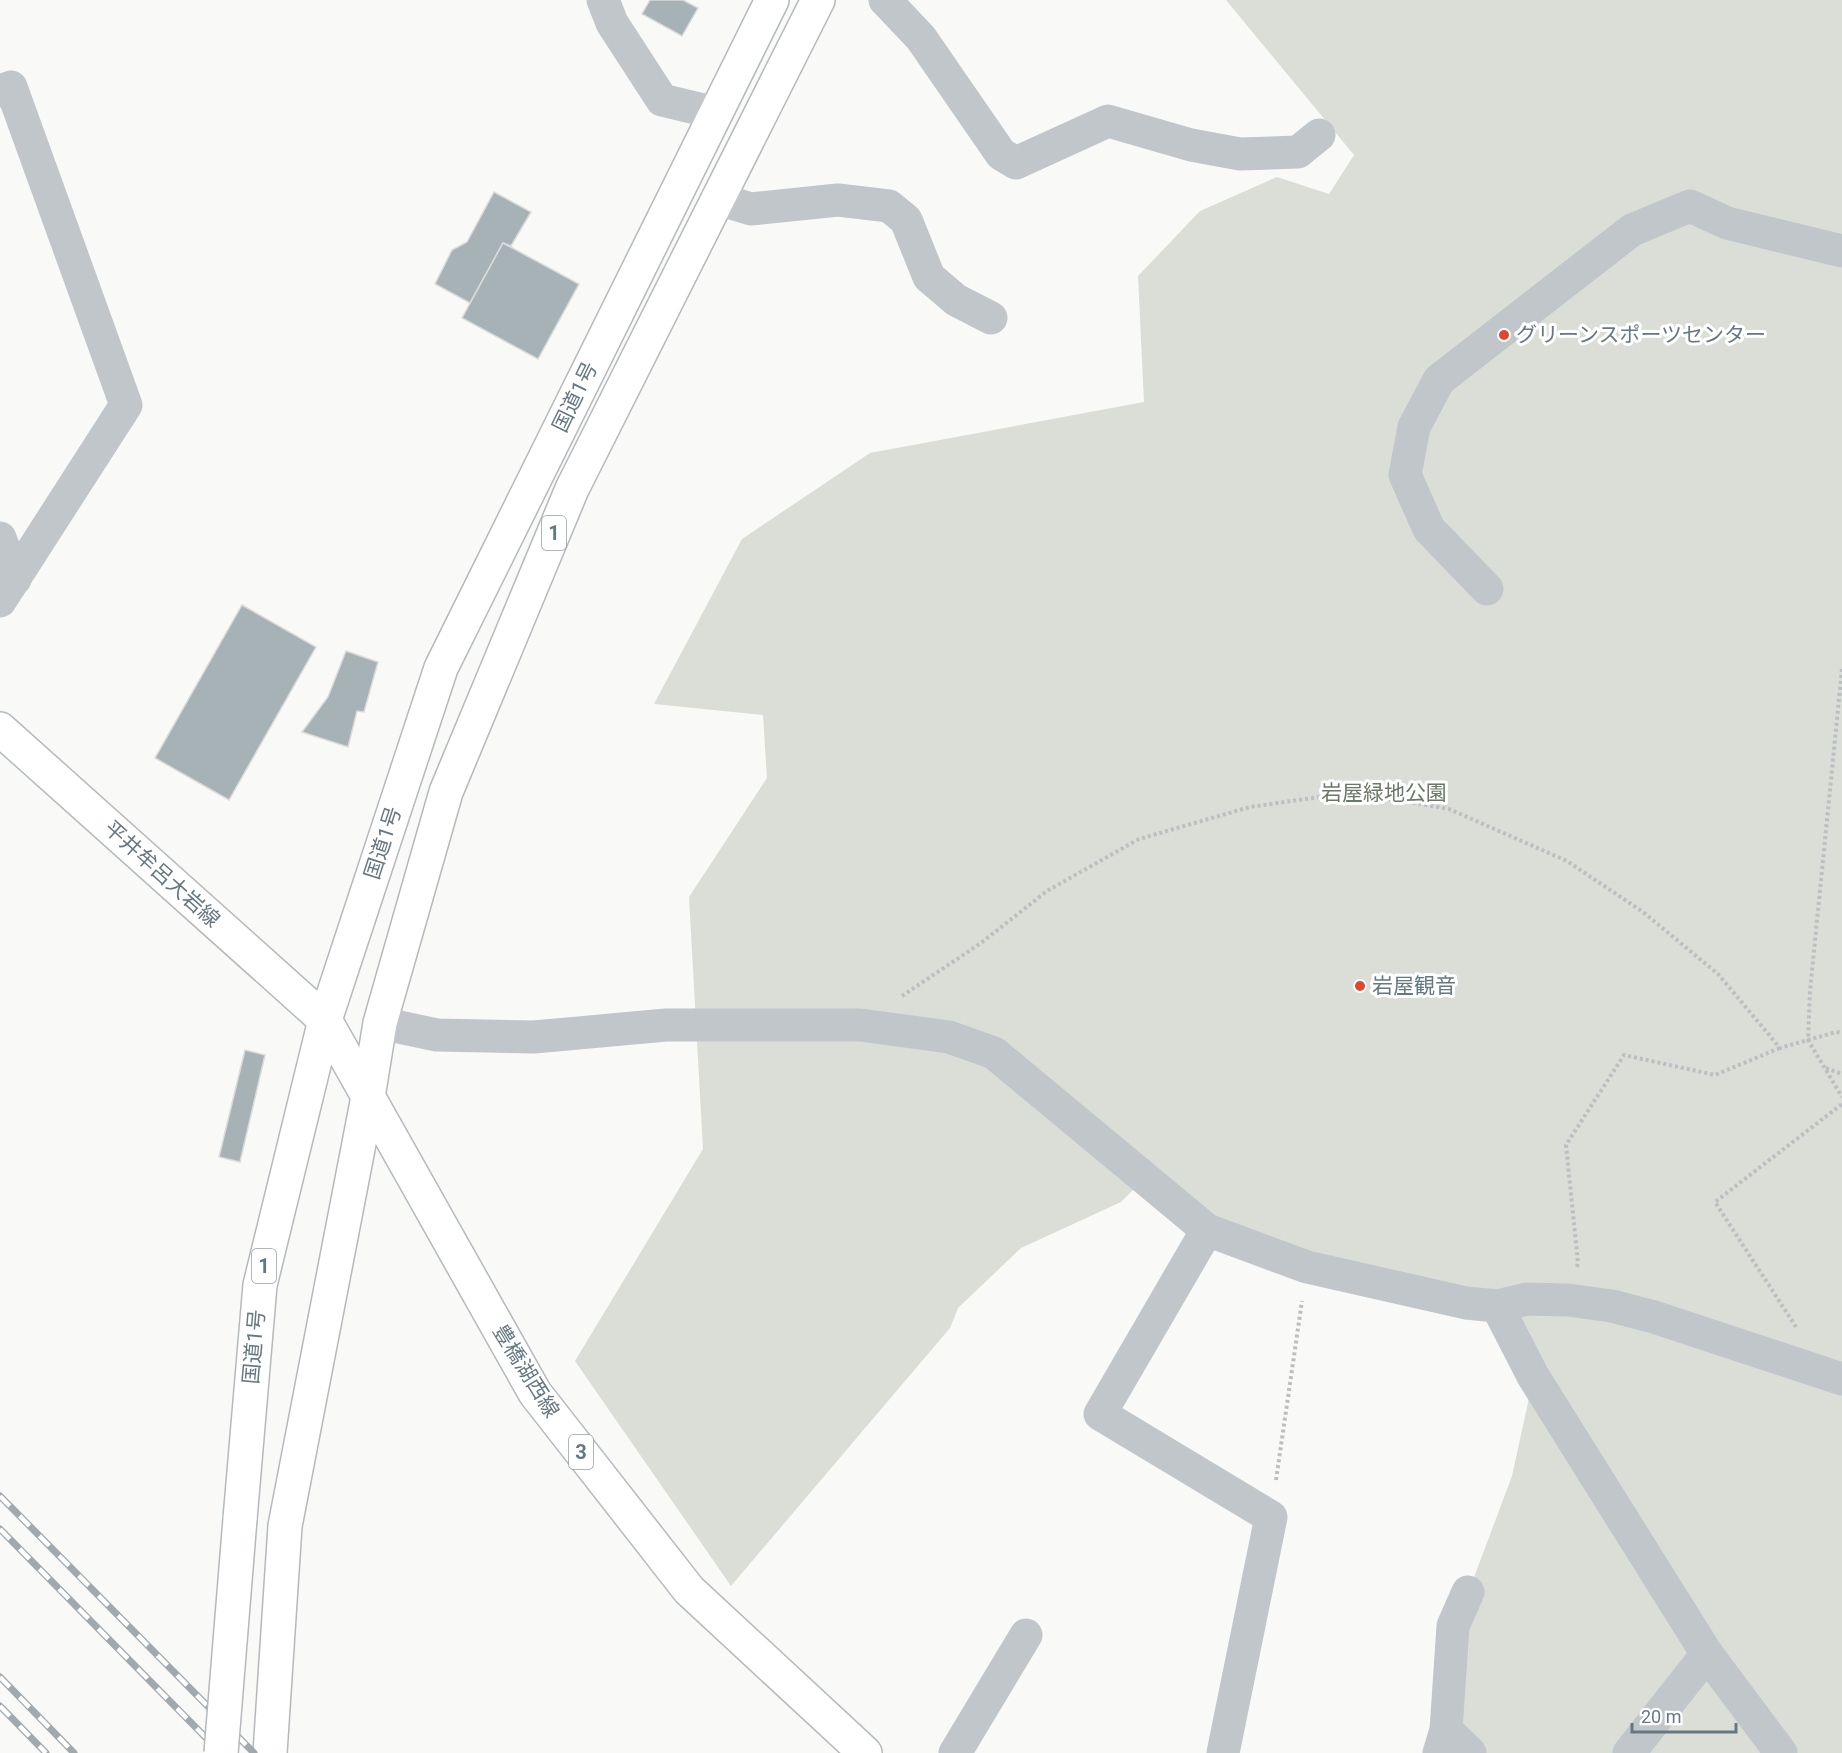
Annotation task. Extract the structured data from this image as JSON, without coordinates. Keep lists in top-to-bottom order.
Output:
{
  "streets": {
    "main road": [
      "国道1号",
      "1",
      "平井牟呂大岩線",
      "豊橋湖西線",
      "3"
    ]
  },
  "crossings": [
    ["国道1号", "平井牟呂大岩線"],
    ["国道1号", "豊橋湖西線"],
    ["平井牟呂大岩線", "豊橋湖西線"]
  ],
  "parks": ["岩屋緑地公園"],
  "places": ["グリーンスポーツセンター", "岩屋観音"],
  "scale_bar": "20 m"
}
